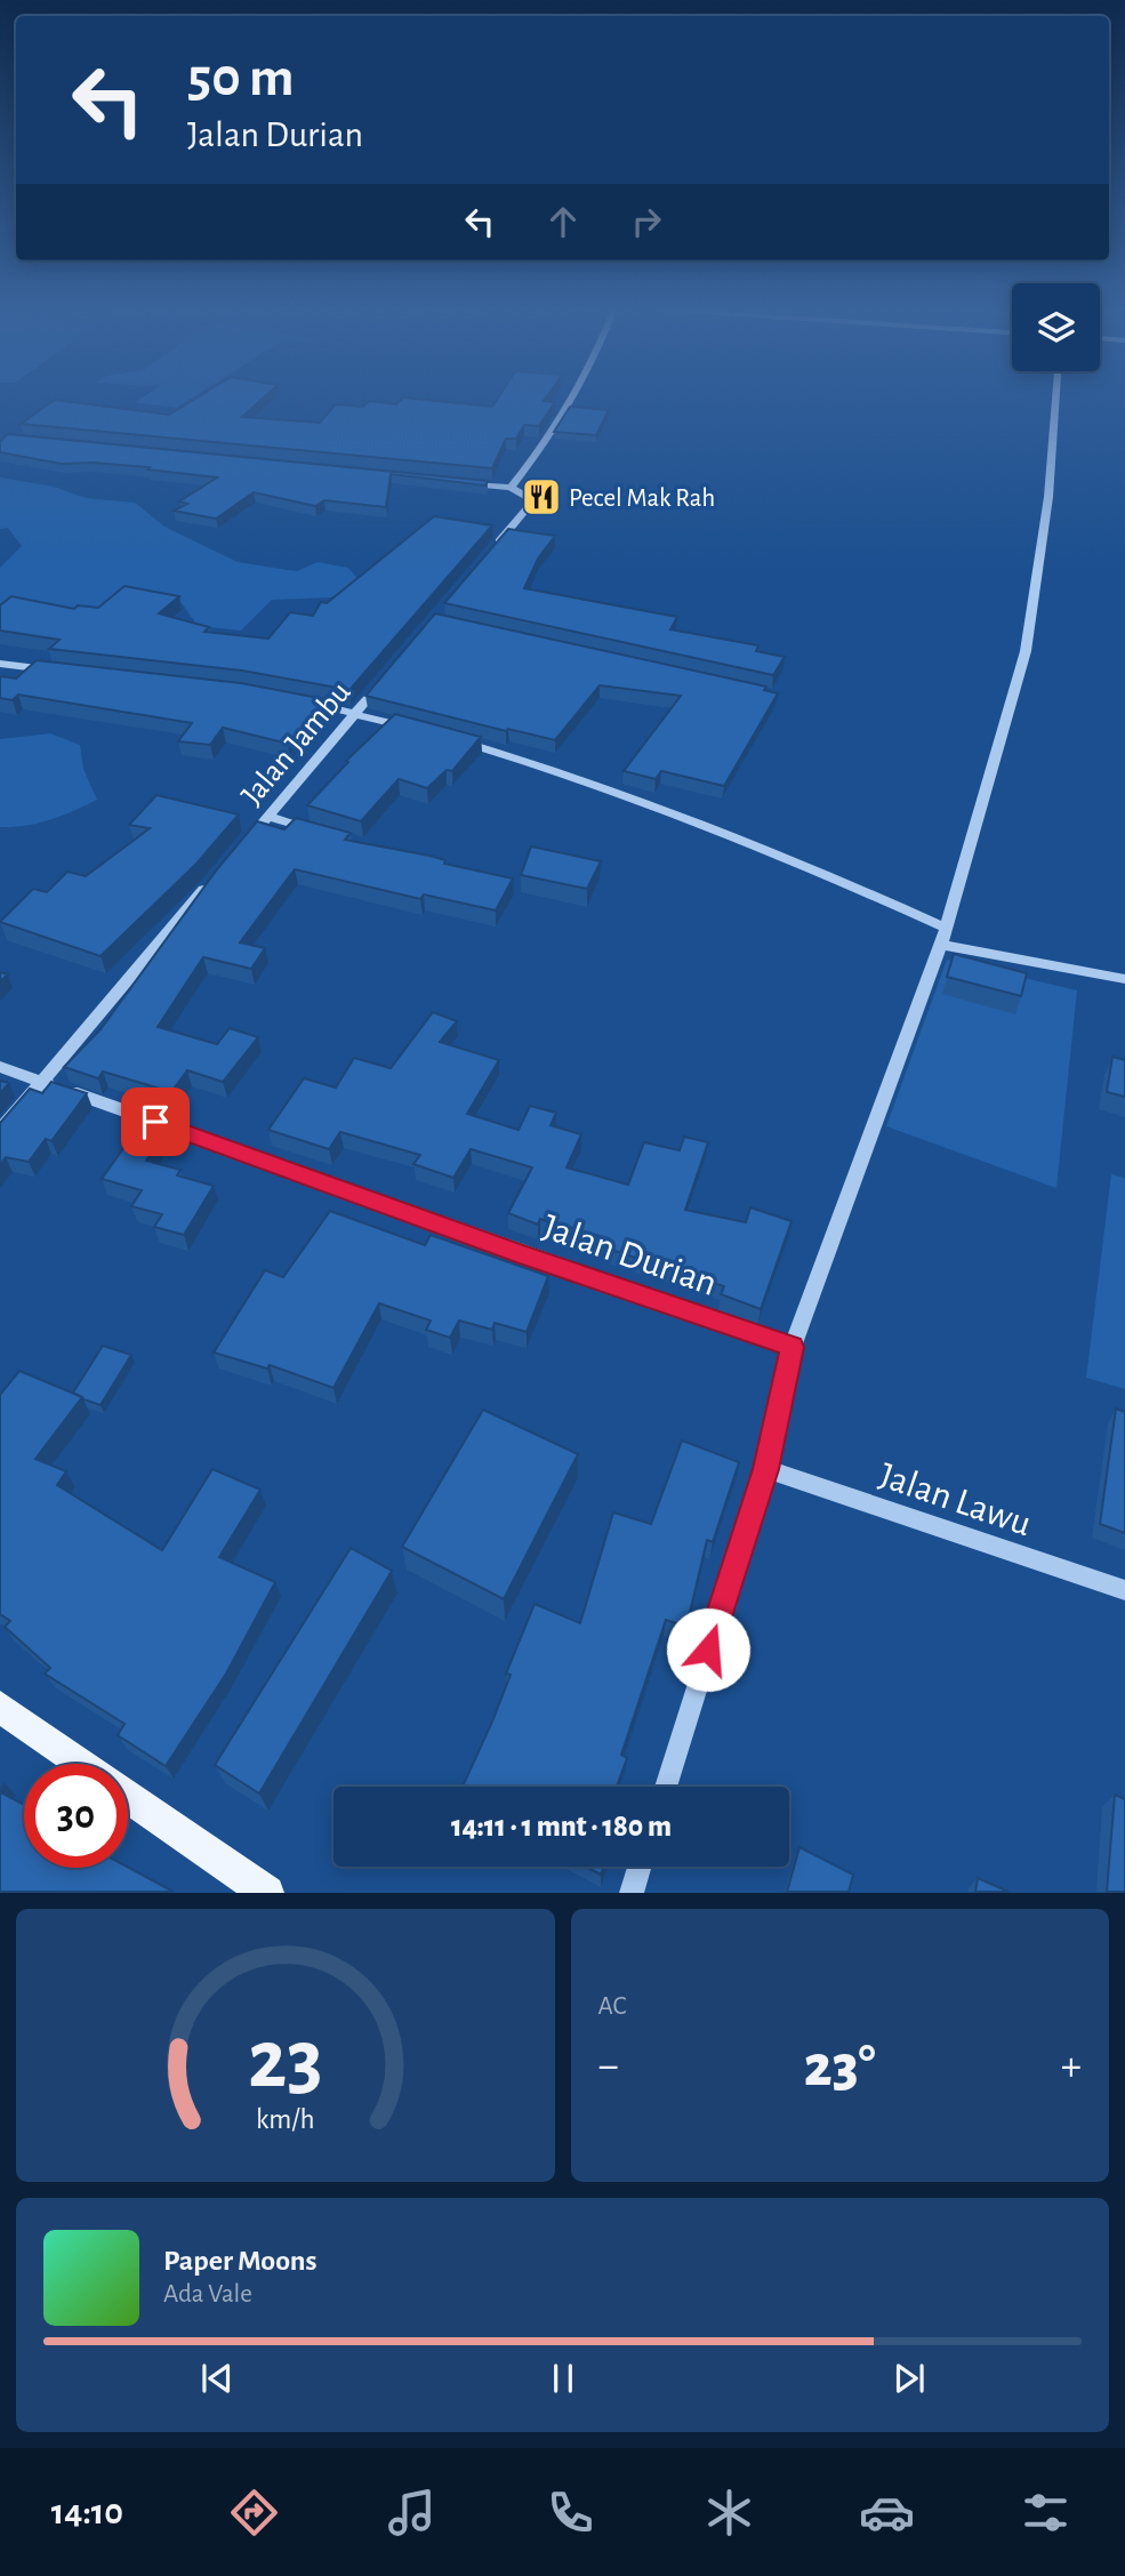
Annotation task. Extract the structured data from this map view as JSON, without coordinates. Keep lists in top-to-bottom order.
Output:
{
  "streets": {
    "street": ["Jalan Jambu", "Jalan Durian", "Jalan Lawu"]
  },
  "places": {
    "restaurant": ["Pecel Mak Rah"]
  },
  "page": {
    "turn": ["50 m", "Jalan Durian"],
    "limit": "30",
    "trip": "14:11 · 1 mnt · 180 m",
    "tile": "AC",
    "heat": ["−", "23°", "+"],
    "song": ["Paper Moons", "Ada Vale"],
    "tabs": "14:10",
    "gauge": ["23", "km/h"]
  }
}
